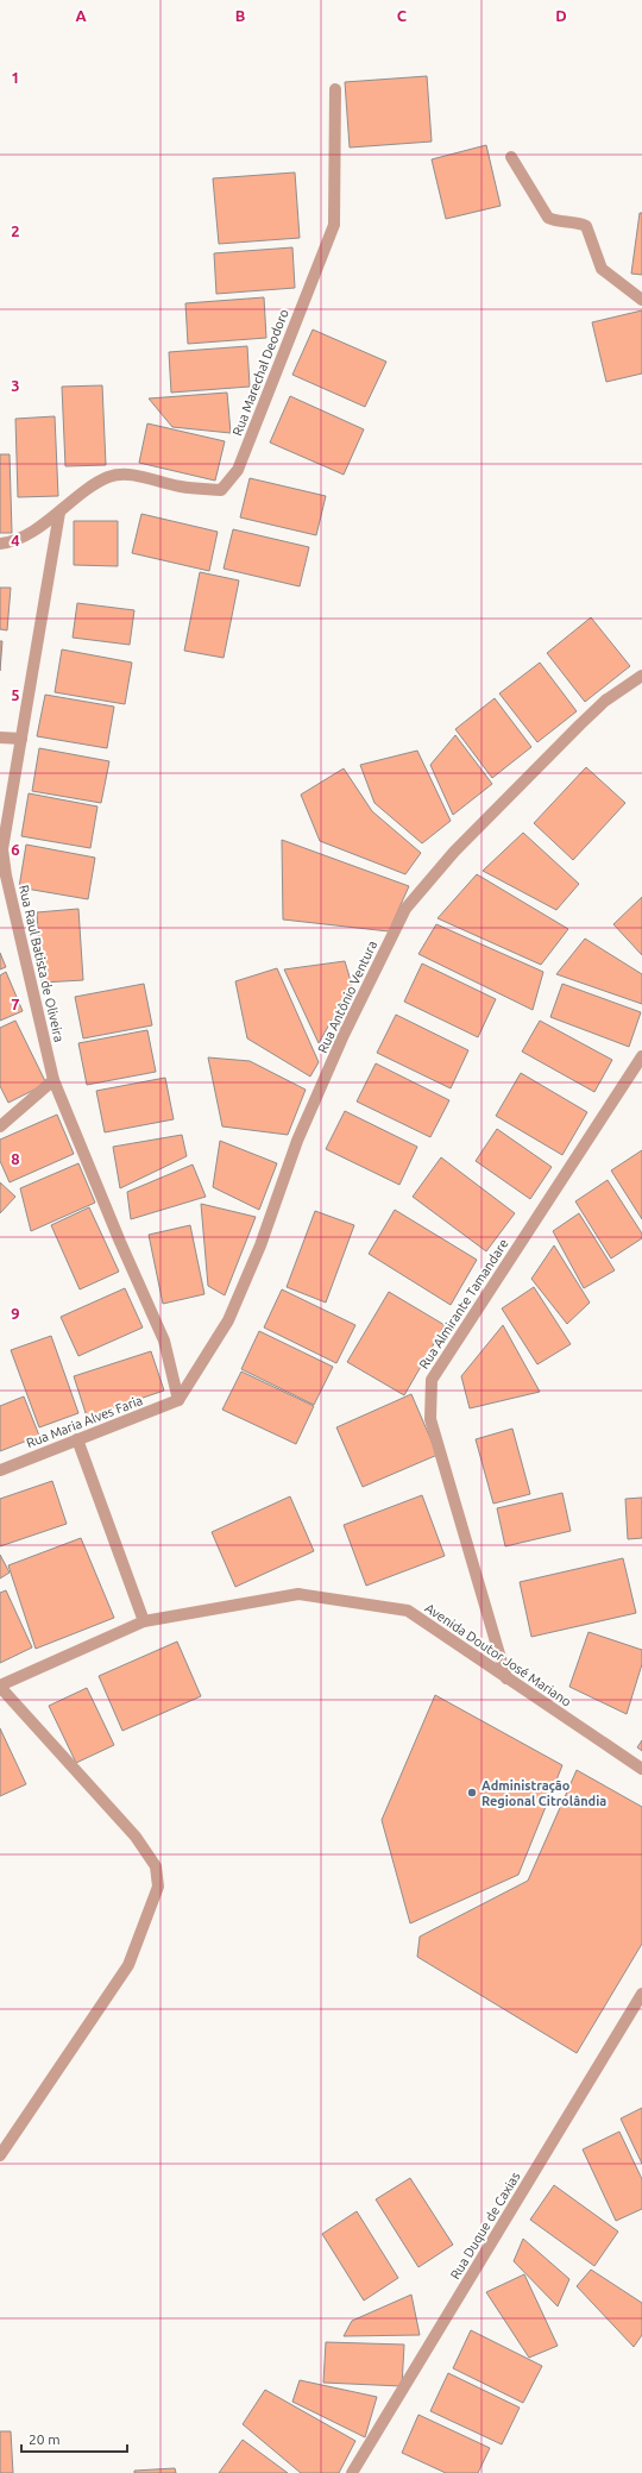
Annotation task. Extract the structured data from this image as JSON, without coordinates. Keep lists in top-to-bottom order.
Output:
{
  "streets": {
    "street": [
      "Rua Marechal Deodoro",
      "Rua Raul Batista de Oliveira",
      "Rua Antônio Ventura",
      "Rua Almirante Tamandare",
      "Rua Maria Alves Faria",
      "Avenida Doutor José Mariano",
      "Rua Duque de Caxias"
    ]
  },
  "crossings": [
    ["Rua Marechal Deodoro", "Rua Raul Batista de Oliveira"],
    ["Rua Raul Batista de Oliveira", "Rua Antônio Ventura"],
    ["Rua Raul Batista de Oliveira", "Rua Maria Alves Faria"],
    ["Rua Antônio Ventura", "Rua Maria Alves Faria"],
    ["Rua Almirante Tamandare", "Avenida Doutor José Mariano"]
  ],
  "places": ["Administração Regional Citrolândia"],
  "scale_bar": "20 m",
  "grid": {
    "columns": [
      "A",
      "B",
      "C",
      "D"
    ],
    "rows": [
      "1",
      "2",
      "3",
      "4",
      "5",
      "6",
      "7",
      "8",
      "9"
    ]
  }
}
